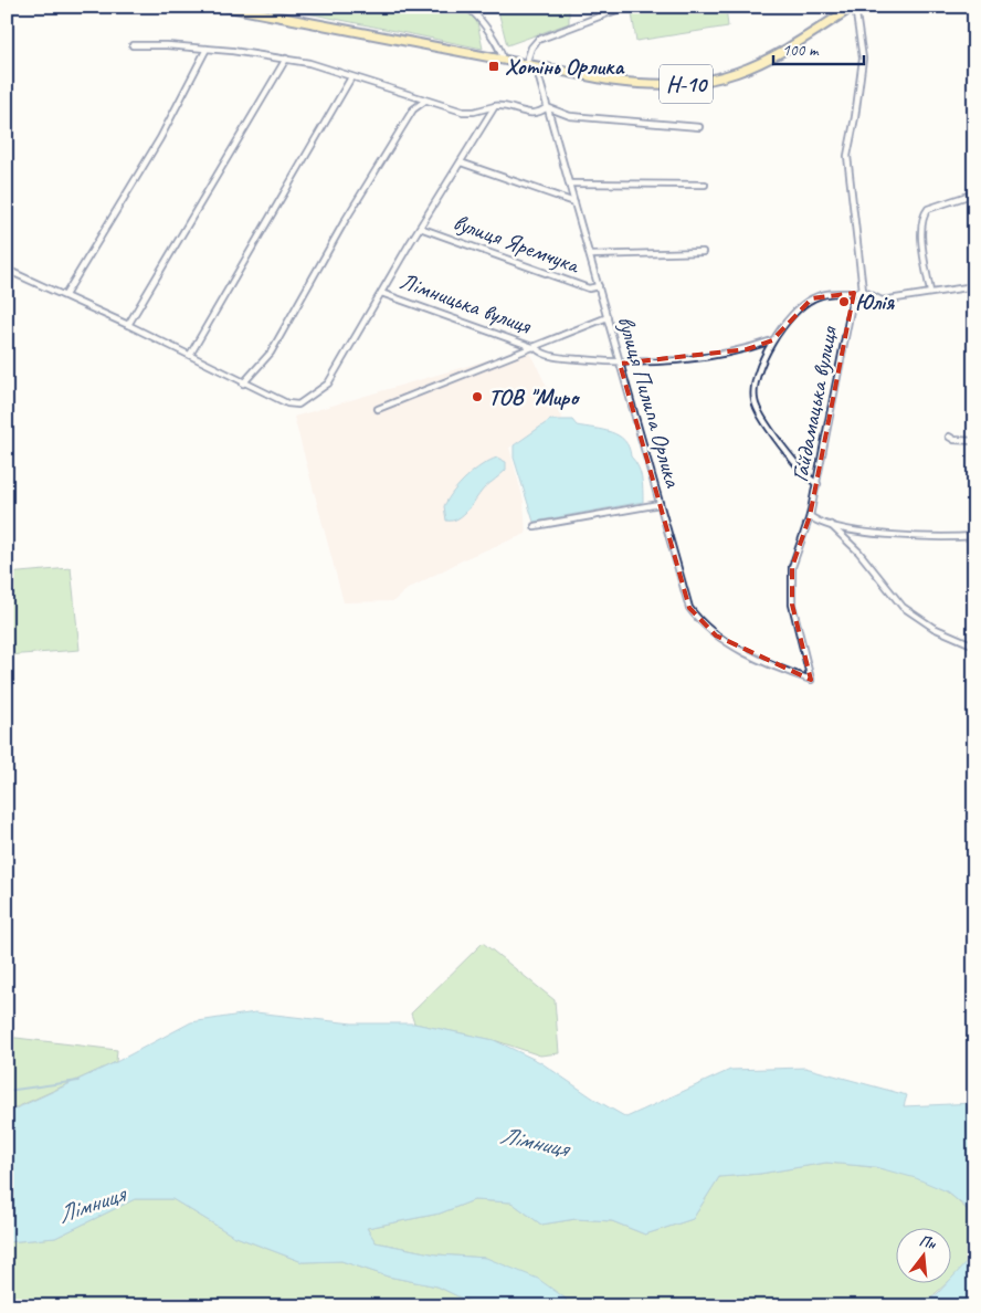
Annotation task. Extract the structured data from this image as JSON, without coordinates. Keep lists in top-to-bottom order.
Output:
{
  "streets": {
    "main road": ["Н-10"],
    "street": [
      "вулиця Яремчука",
      "Лімницька вулиця",
      "вулиця Пилипа Орлика",
      "Гайдамацька вулиця"
    ]
  },
  "crossings": [
    ["Н-10", "вулиця Пилипа Орлика"],
    ["вулиця Яремчука", "вулиця Пилипа Орлика"],
    ["Лімницька вулиця", "вулиця Пилипа Орлика"],
    ["вулиця Пилипа Орлика", "Гайдамацька вулиця"]
  ],
  "water": ["Лімниця"],
  "places": {
    "transit": ["Хотінь Орлика"],
    "other": ["Юлія", "ТОВ \"Миро"]
  },
  "scale_bar": "100 m",
  "north": "top"
}
